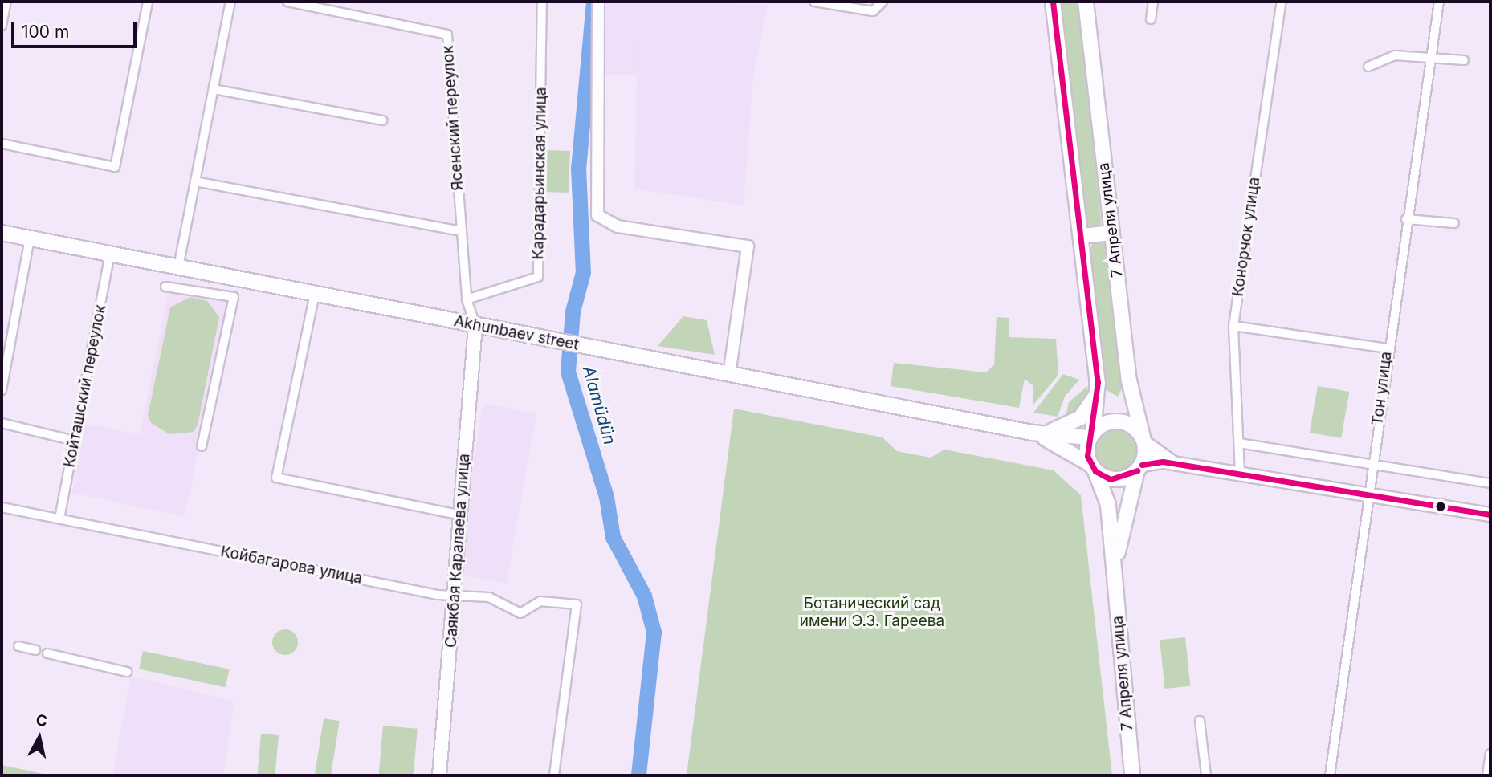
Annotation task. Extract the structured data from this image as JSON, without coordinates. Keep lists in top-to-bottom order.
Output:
{
  "streets": {
    "main road": ["7 Апреля улица", "Akhunbaev street", "Саякбая Каралаева улица"],
    "street": [
      "Ясенский переулок",
      "Карадарьинская улица",
      "Конорчок улица",
      "Койташский переулок",
      "Тон улица",
      "Койбагарова улица"
    ]
  },
  "crossings": [
    ["Ясенский переулок", "Карадарьинская улица"],
    ["Akhunbaev street", "Койташский переулок"],
    ["Akhunbaev street", "Саякбая Каралаева улица"],
    ["Койташский переулок", "Койбагарова улица"],
    ["Саякбая Каралаева улица", "Койбагарова улица"]
  ],
  "water": ["Alamüdün"],
  "parks": ["Ботанический сад имени Э.З. Гареева"],
  "scale_bar": "100 m",
  "north": "top"
}
